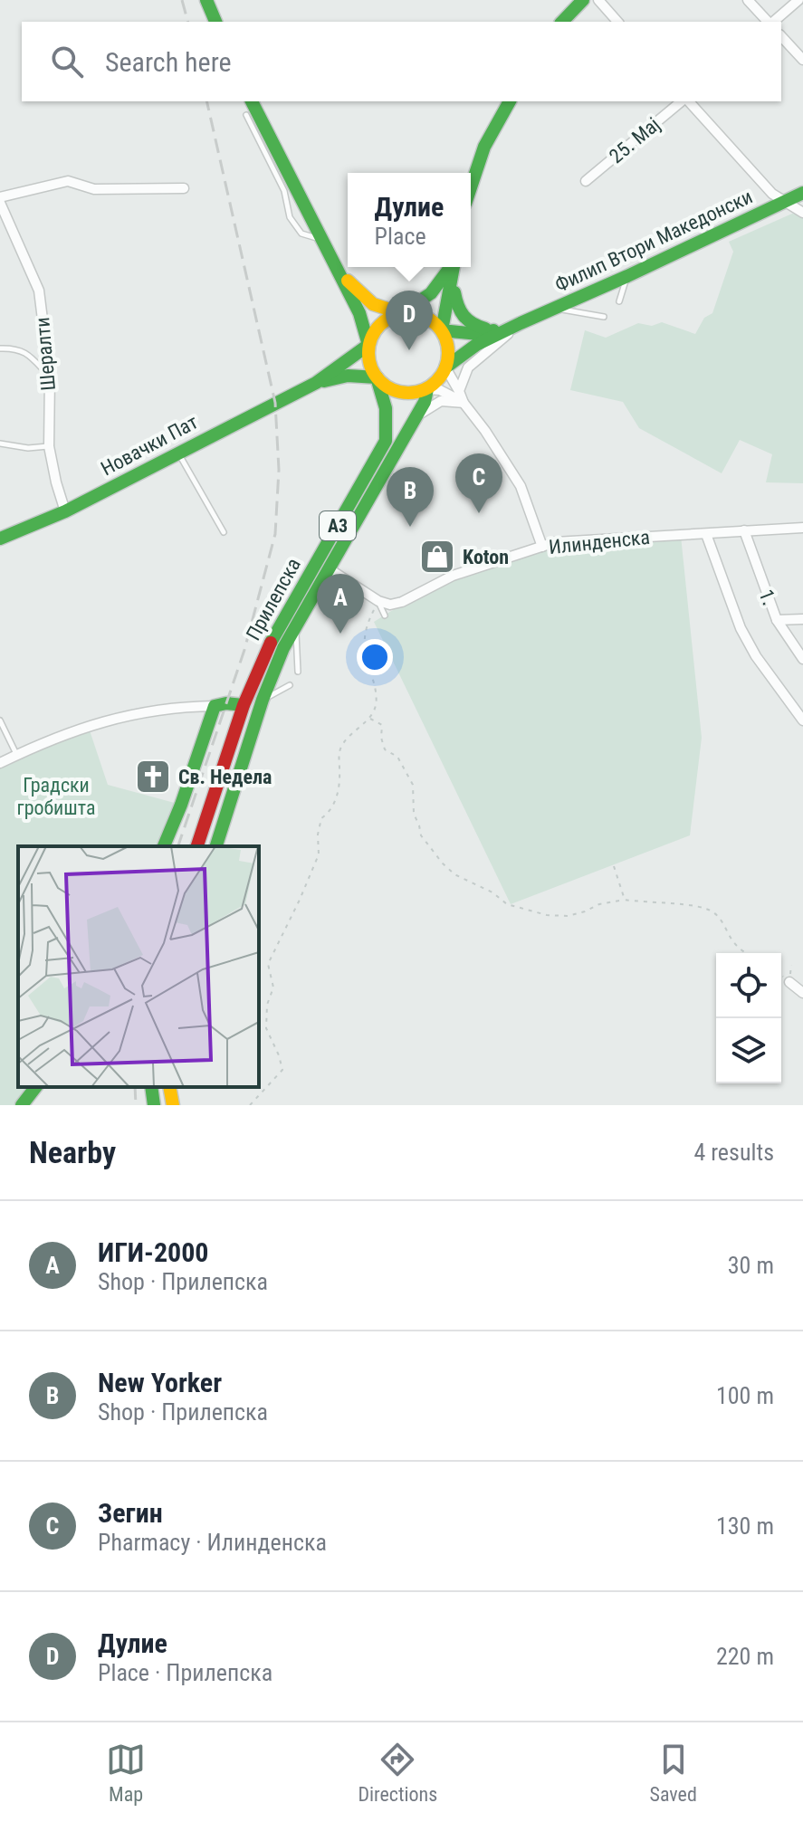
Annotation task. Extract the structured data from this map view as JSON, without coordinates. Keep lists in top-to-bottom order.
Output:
{
  "streets": {
    "main road": [
      "Филип Втори Македонски",
      "Новачки Пат",
      "A3",
      "Прилепска"
    ],
    "street": [
      "25. Мај",
      "Шералти",
      "Илинденска",
      "1."
    ]
  },
  "crossings": [
    ["Шералти", "Новачки Пат"],
    ["A3", "Прилепска"],
    ["Илинденска", "1."]
  ],
  "parks": ["Градски гробишта"],
  "places": {
    "shop": ["Koton"],
    "church": ["Св. Недела"]
  },
  "page": {
    "search": "Search here",
    "popup": ["Дулие", "Place"],
    "pins": [
      "D",
      "C",
      "B",
      "A"
    ],
    "heading": ["Nearby", "4 results"],
    "list": [
      {
        "mark": "A",
        "name": "ИГИ-2000",
        "note": "Shop · Прилепска",
        "value": "30 m"
      },
      {
        "mark": "B",
        "name": "New Yorker",
        "note": "Shop · Прилепска",
        "value": "100 m"
      },
      {
        "mark": "C",
        "name": "Зегин",
        "note": "Pharmacy · Илинденска",
        "value": "130 m"
      },
      {
        "mark": "D",
        "name": "Дулие",
        "note": "Place · Прилепска",
        "value": "220 m"
      }
    ],
    "nav": ["Map", "Directions", "Saved"]
  }
}
